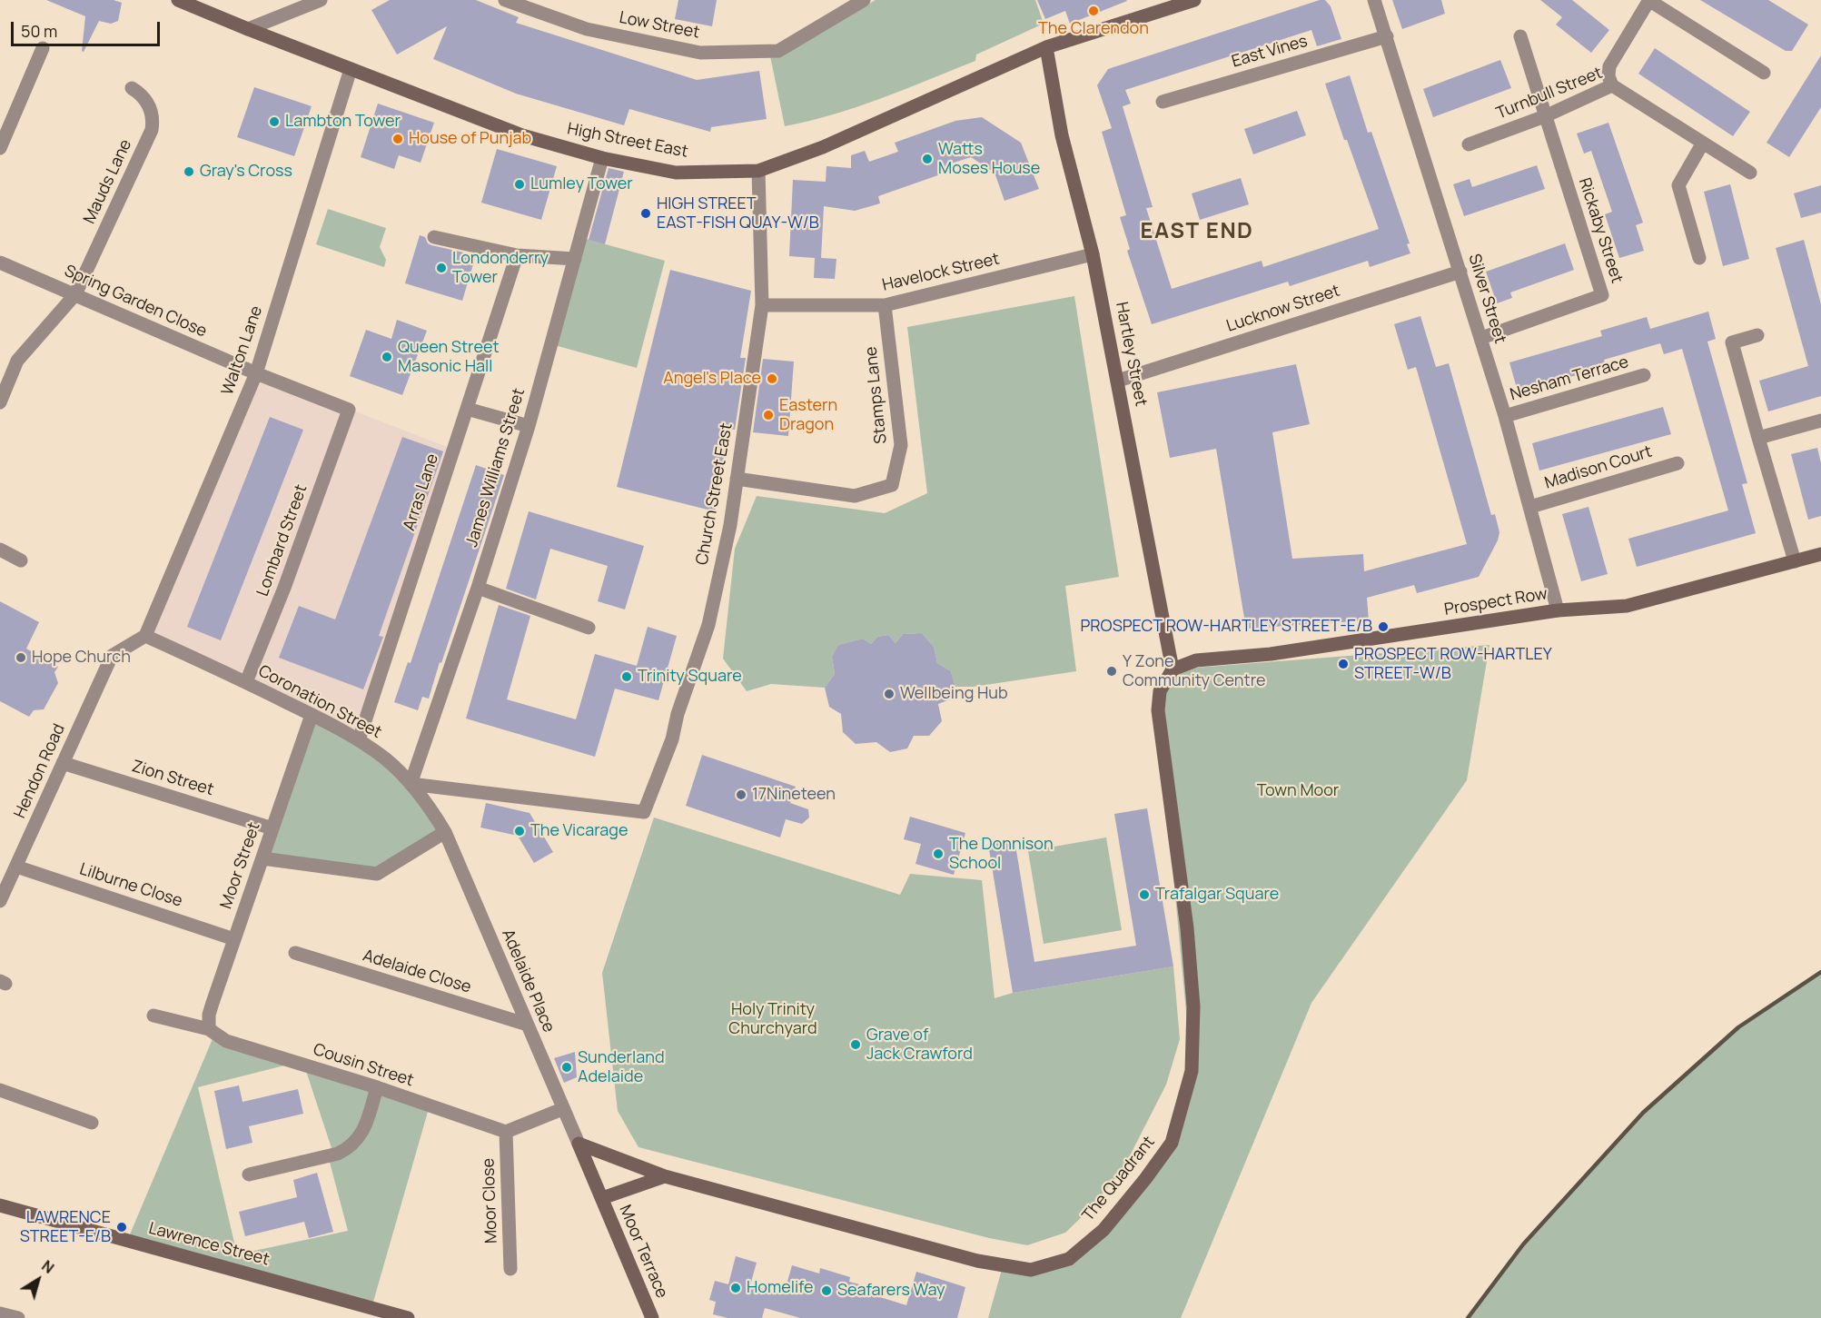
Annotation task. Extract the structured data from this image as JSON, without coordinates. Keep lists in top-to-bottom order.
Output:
{
  "streets": {
    "street": [
      "Low Street",
      "East Vines",
      "Turnbull Street",
      "High Street East",
      "Mauds Lane",
      "Rickaby Street",
      "Havelock Street",
      "Silver Street",
      "Spring Garden Close",
      "Lucknow Street",
      "Walton Lane",
      "Hartley Street",
      "Nesham Terrace",
      "Stamps Lane",
      "James Williams Street",
      "Madison Court",
      "Arras Lane",
      "Church Street East",
      "Lombard Street",
      "Prospect Row",
      "Coronation Street",
      "Hendon Road",
      "Zion Street",
      "Moor Street",
      "Lilburne Close",
      "Adelaide Close",
      "Adelaide Place",
      "Cousin Street",
      "The Quadrant",
      "Moor Close",
      "Lawrence Street",
      "Moor Terrace"
    ]
  },
  "crossings": [
    ["East Vines", "Silver Street"],
    ["Turnbull Street", "Rickaby Street"],
    ["High Street East", "Walton Lane"],
    ["High Street East", "Hartley Street"],
    ["High Street East", "James Williams Street"],
    ["High Street East", "Church Street East"],
    ["Mauds Lane", "Spring Garden Close"],
    ["Rickaby Street", "Silver Street"],
    ["Havelock Street", "Hartley Street"],
    ["Havelock Street", "Stamps Lane"],
    ["Havelock Street", "Church Street East"],
    ["Silver Street", "Lucknow Street"],
    ["Silver Street", "Nesham Terrace"],
    ["Silver Street", "Madison Court"],
    ["Silver Street", "Prospect Row"],
    ["Spring Garden Close", "Walton Lane"],
    ["Spring Garden Close", "Lombard Street"],
    ["Lucknow Street", "Hartley Street"],
    ["Walton Lane", "Coronation Street"],
    ["Walton Lane", "Hendon Road"],
    ["Hartley Street", "Prospect Row"],
    ["Hartley Street", "The Quadrant"],
    ["Stamps Lane", "Church Street East"],
    ["James Williams Street", "Church Street East"],
    ["James Williams Street", "Coronation Street"],
    ["James Williams Street", "Adelaide Place"],
    ["Arras Lane", "Coronation Street"],
    ["Church Street East", "Coronation Street"],
    ["Church Street East", "Adelaide Place"],
    ["Lombard Street", "Coronation Street"],
    ["Prospect Row", "The Quadrant"],
    ["Coronation Street", "Hendon Road"],
    ["Coronation Street", "Moor Street"],
    ["Coronation Street", "Adelaide Place"],
    ["Hendon Road", "Zion Street"],
    ["Hendon Road", "Lilburne Close"],
    ["Zion Street", "Moor Street"],
    ["Moor Street", "Lilburne Close"],
    ["Moor Street", "Cousin Street"],
    ["Adelaide Close", "Adelaide Place"],
    ["Adelaide Place", "The Quadrant"],
    ["Adelaide Place", "Moor Terrace"],
    ["Cousin Street", "Moor Close"]
  ],
  "districts": ["EAST END"],
  "parks": ["Town Moor", "Holy Trinity Churchyard"],
  "places": [
    "The Clarendon",
    "Lambton Tower",
    "House of Punjab",
    "Watts Moses House",
    "Gray's Cross",
    "Lumley Tower",
    "HIGH STREET EAST-FISH QUAY-W/B",
    "Londonderry Tower",
    "Queen Street Masonic Hall",
    "Angel's Place",
    "Eastern Dragon",
    "PROSPECT ROW-HARTLEY STREET-E/B",
    "Hope Church",
    "PROSPECT ROW-HARTLEY STREET-W/B",
    "Y Zone Community Centre",
    "Trinity Square",
    "Wellbeing Hub",
    "17Nineteen",
    "The Vicarage",
    "The Donnison School",
    "Trafalgar Square",
    "Grave of Jack Crawford",
    "Sunderland Adelaide",
    "LAWRENCE STREET-E/B",
    "Homelife",
    "Seafarers Way"
  ],
  "scale_bar": "50 m",
  "north": "top right"
}
